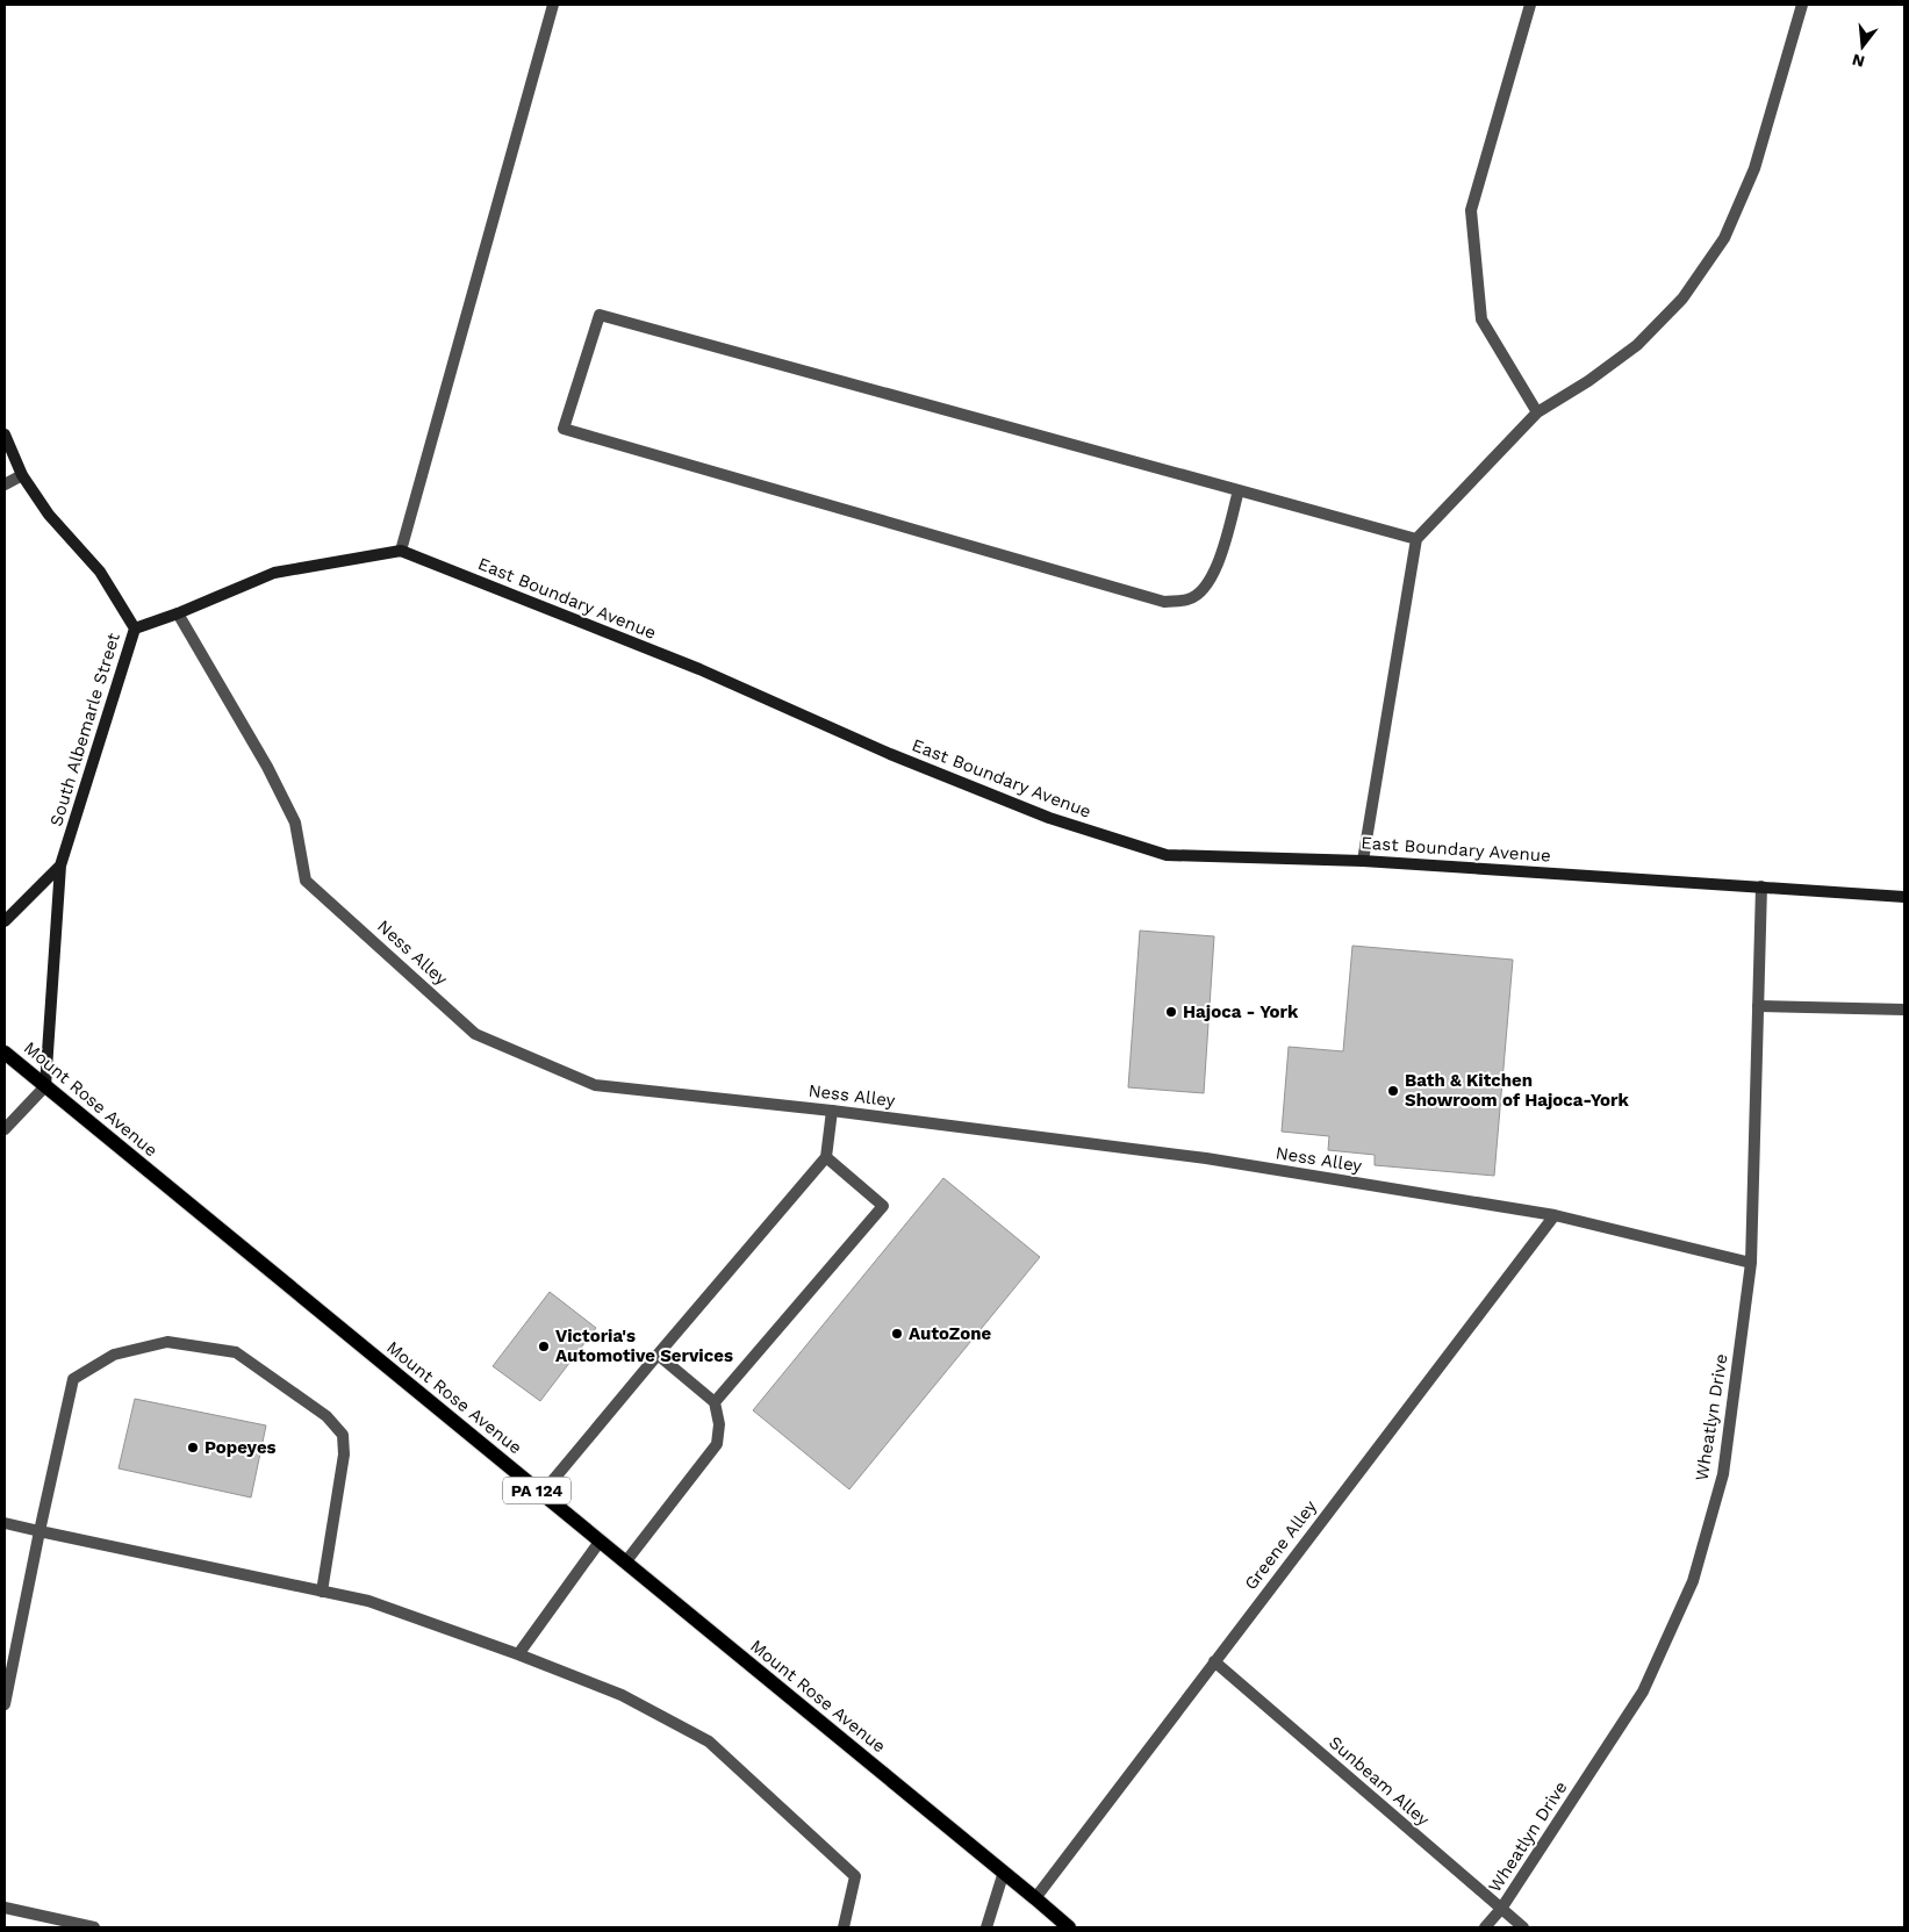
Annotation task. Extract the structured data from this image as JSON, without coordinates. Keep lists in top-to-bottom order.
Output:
{
  "streets": {
    "main road": ["Mount Rose Avenue", "PA 124"],
    "street": [
      "East Boundary Avenue",
      "South Albemarle Street",
      "Ness Alley",
      "Wheatlyn Drive",
      "Greene Alley",
      "Sunbeam Alley"
    ]
  },
  "crossings": [
    ["East Boundary Avenue", "Wheatlyn Drive"],
    ["South Albemarle Street", "Mount Rose Avenue"],
    ["Ness Alley", "Wheatlyn Drive"],
    ["Ness Alley", "Greene Alley"],
    ["Mount Rose Avenue", "Greene Alley"],
    ["Wheatlyn Drive", "Sunbeam Alley"],
    ["Greene Alley", "Sunbeam Alley"]
  ],
  "places": [
    "Hajoca - York",
    "Bath & Kitchen Showroom of Hajoca-York",
    "AutoZone",
    "Victoria's Automotive Services",
    "Popeyes"
  ],
  "north": "bottom"
}
